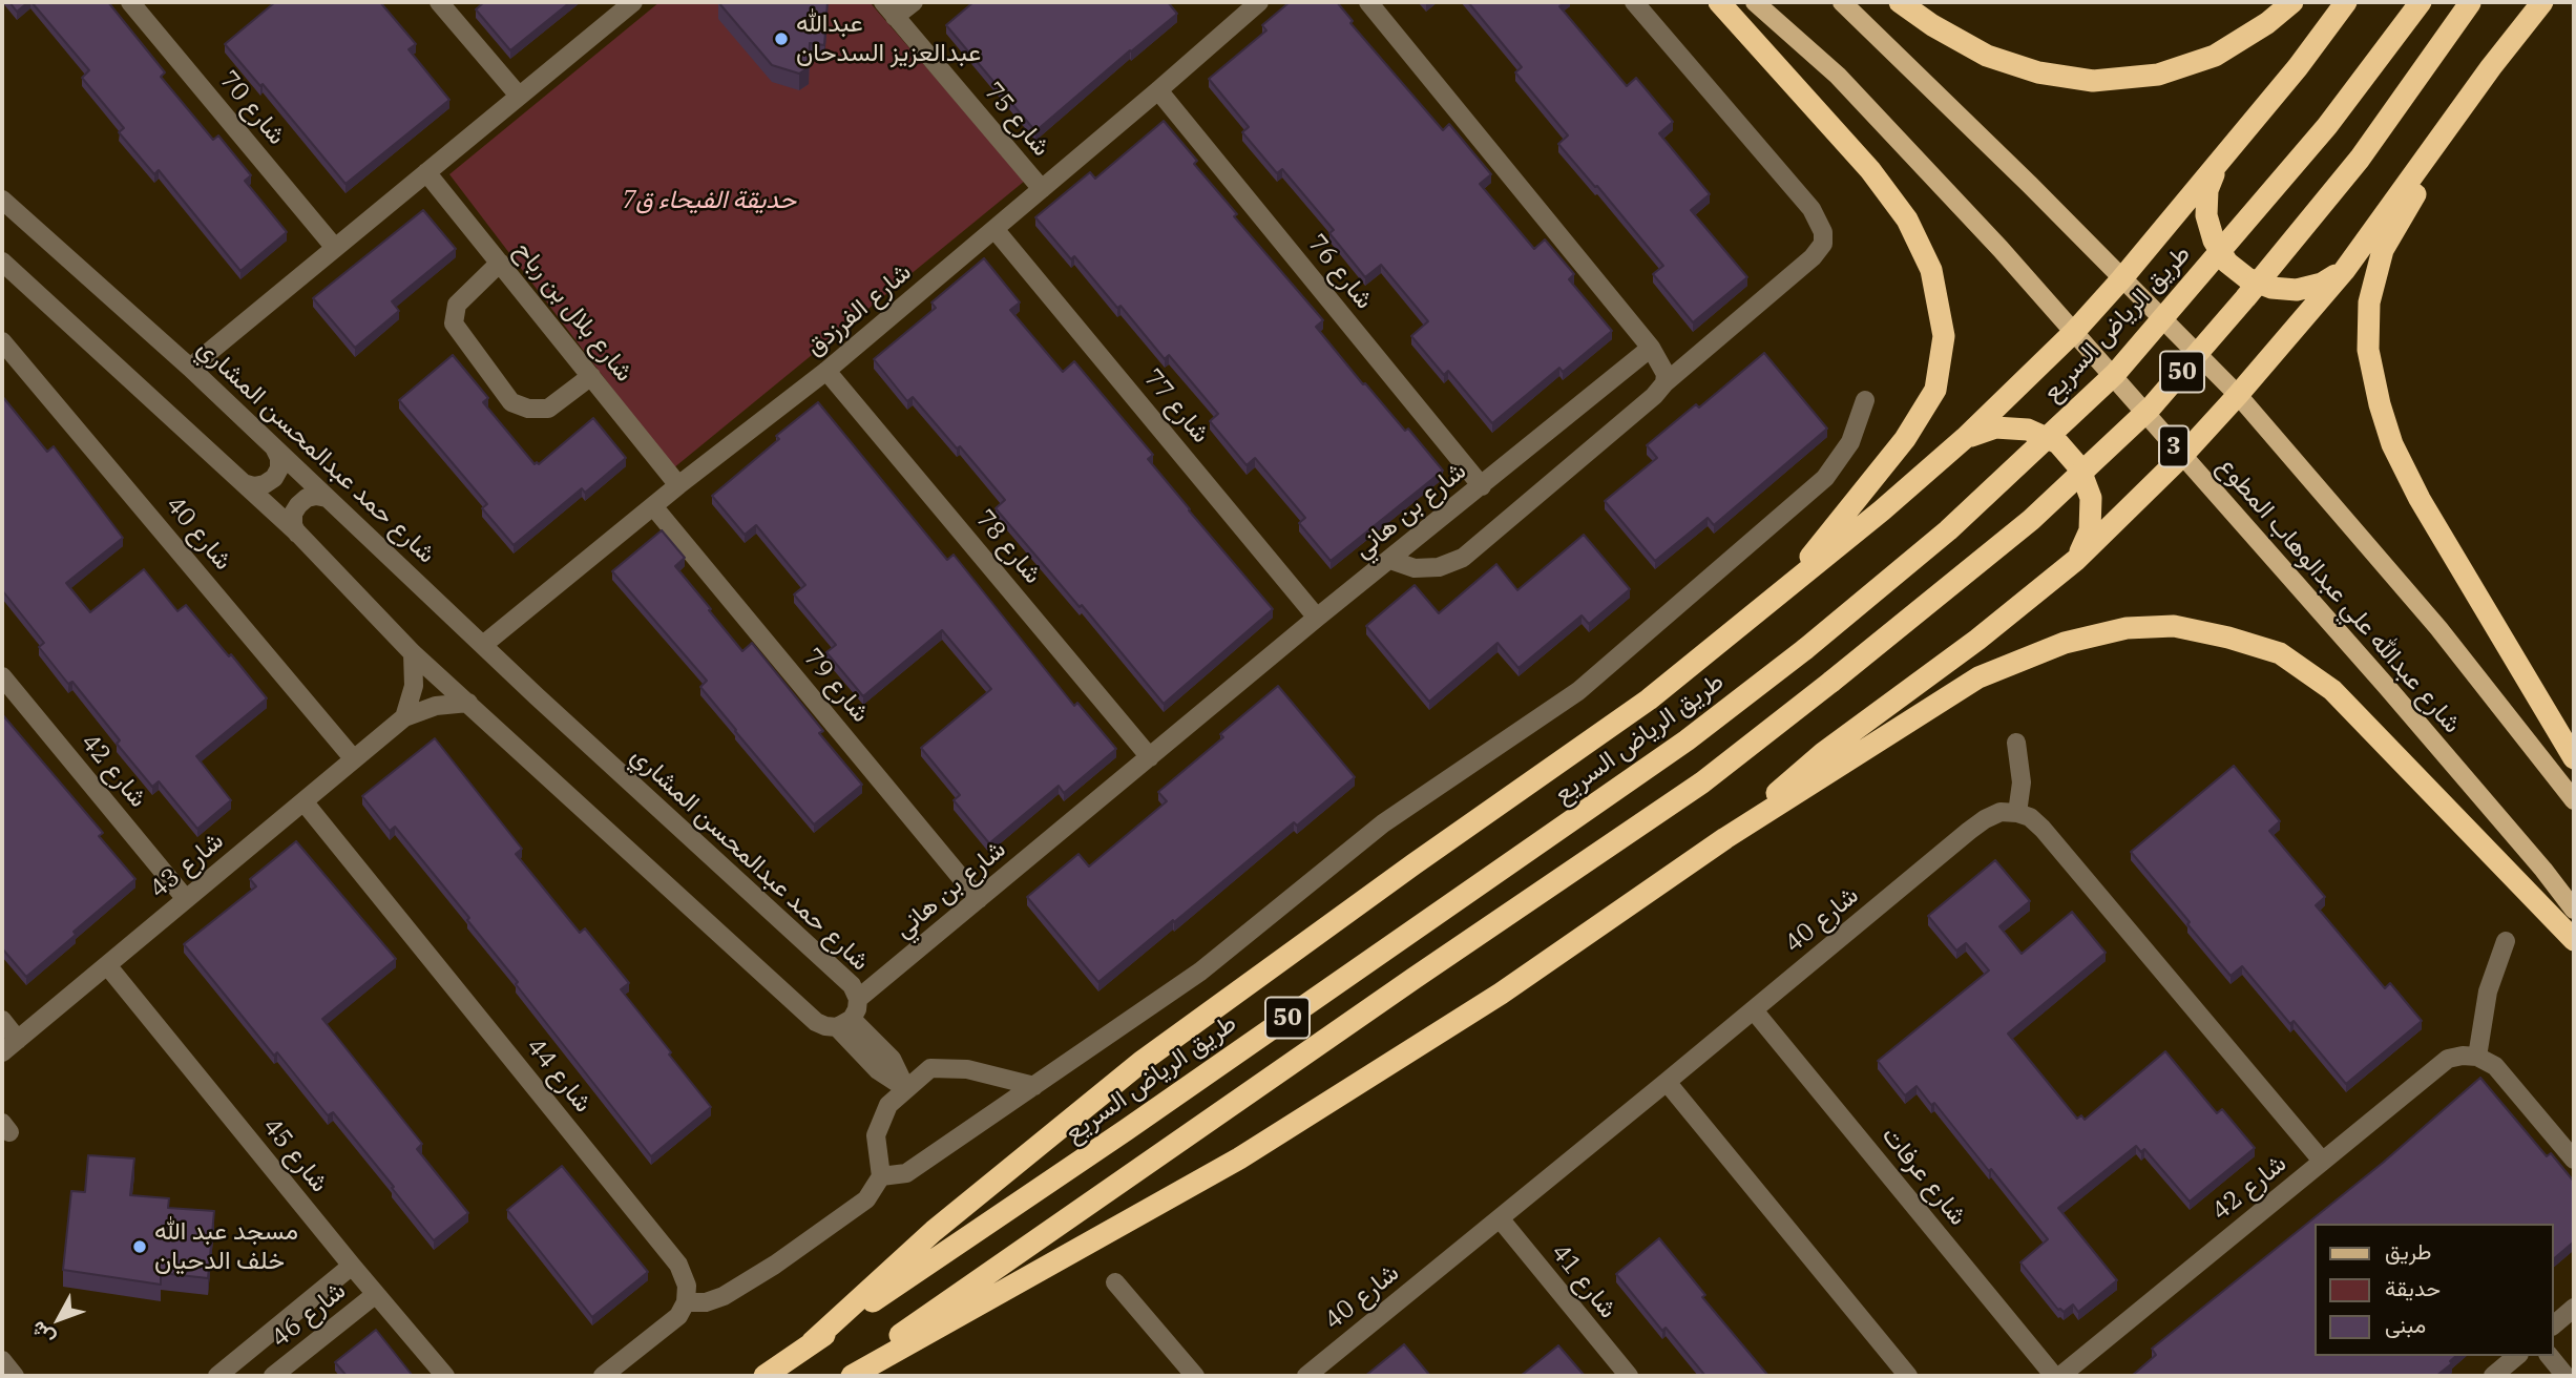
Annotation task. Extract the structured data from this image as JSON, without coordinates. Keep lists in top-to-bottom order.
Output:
{
  "streets": {
    "highway": ["طريق الرياض السريع", "50"],
    "main road": ["3", "شارع عبدالله علي عبدالوهاب المطوع"],
    "street": [
      "شارع 70",
      "شارع 75",
      "شارع 76",
      "شارع الفرزدق",
      "شارع بلال بن رباح",
      "شارع 77",
      "شارع حمد عبدالمحسن المشاري",
      "شارع بن هاني",
      "شارع 40",
      "شارع 78",
      "شارع 79",
      "شارع 42",
      "شارع 43",
      "شارع 44",
      "شارع 45",
      "شارع عرفات",
      "شارع 41",
      "شارع 46"
    ]
  },
  "crossings": [
    ["شارع 75", "شارع الفرزدق"],
    ["شارع 76", "شارع الفرزدق"],
    ["شارع 76", "شارع بن هاني"],
    ["شارع الفرزدق", "شارع بلال بن رباح"],
    ["شارع الفرزدق", "شارع 77"],
    ["شارع الفرزدق", "شارع حمد عبدالمحسن المشاري"],
    ["شارع الفرزدق", "شارع 78"],
    ["شارع الفرزدق", "شارع 79"],
    ["شارع 77", "شارع بن هاني"],
    ["شارع حمد عبدالمحسن المشاري", "شارع بن هاني"],
    ["شارع بن هاني", "شارع 78"],
    ["شارع بن هاني", "شارع 79"],
    ["شارع 40", "شارع 43"],
    ["شارع 40", "شارع عرفات"],
    ["شارع 40", "شارع 41"],
    ["شارع 42", "شارع 43"],
    ["شارع 43", "شارع 44"],
    ["شارع 43", "شارع 45"],
    ["شارع 45", "شارع 46"]
  ],
  "parks": ["حديقة الفيحاء ق7"],
  "places": ["عبدالله عبدالعزيز السدحان", "مسجد عبد الله خلف الدحيان"],
  "legend": ["طريق", "حديقة", "مبنى"],
  "north": "bottom left"
}
